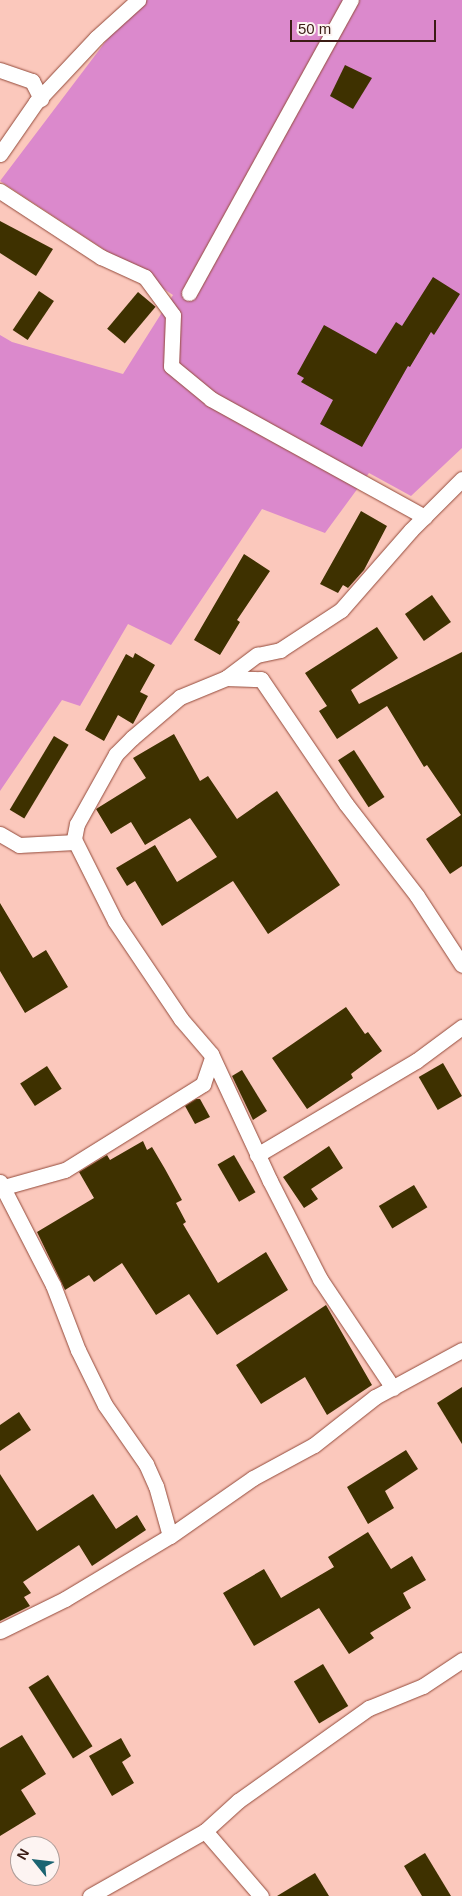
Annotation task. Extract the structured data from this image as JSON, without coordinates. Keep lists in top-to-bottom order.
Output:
{
  "scale_bar": "50 m",
  "north": "top left"
}
